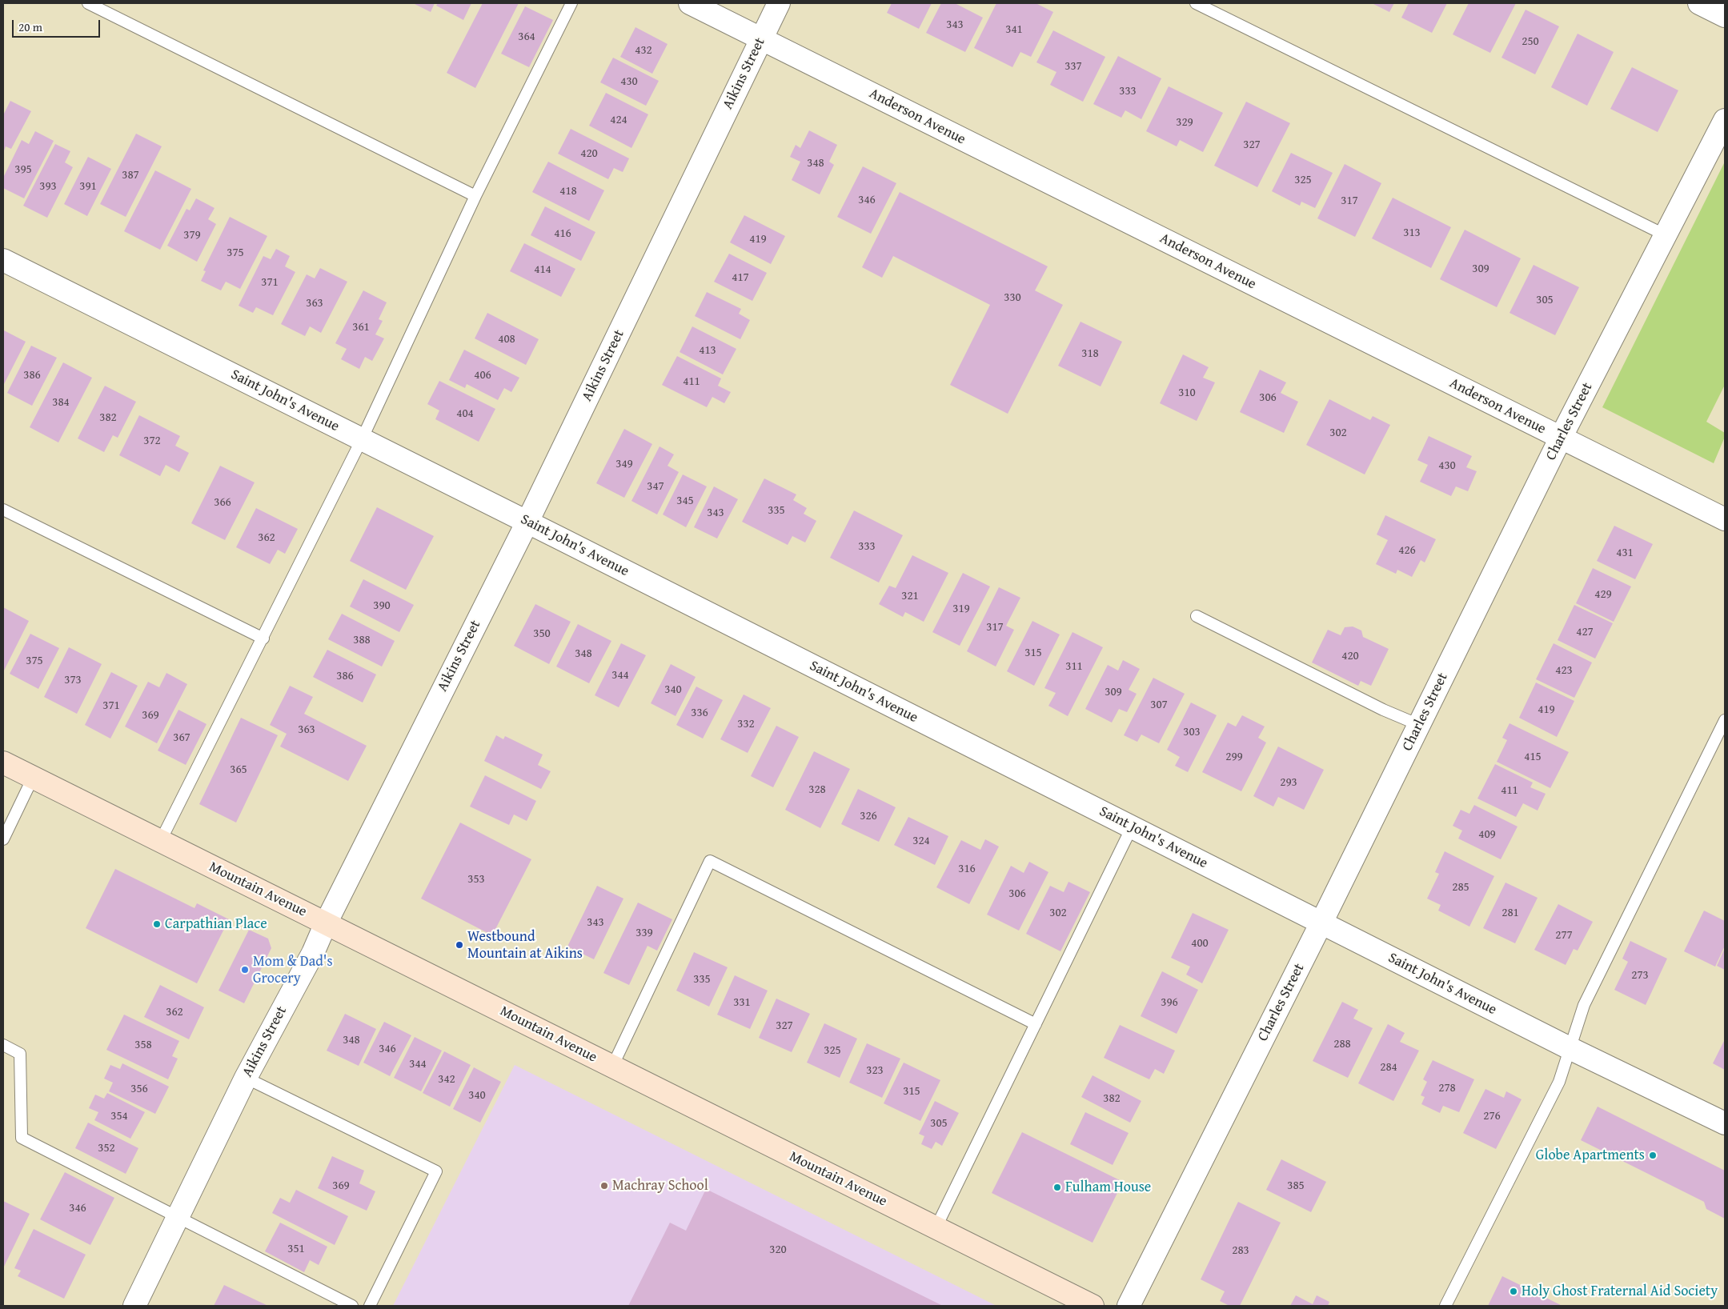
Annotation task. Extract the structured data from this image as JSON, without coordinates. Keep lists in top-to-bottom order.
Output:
{
  "streets": {
    "main road": ["Mountain Avenue"],
    "street": [
      "Aikins Street",
      "Anderson Avenue",
      "Saint John's Avenue",
      "Charles Street"
    ]
  },
  "crossings": [
    ["Aikins Street", "Anderson Avenue"],
    ["Aikins Street", "Saint John's Avenue"],
    ["Aikins Street", "Mountain Avenue"],
    ["Anderson Avenue", "Charles Street"],
    ["Saint John's Avenue", "Charles Street"]
  ],
  "places": [
    "Carpathian Place",
    "Westbound Mountain at Aikins",
    "Mom & Dad's Grocery",
    "Globe Apartments",
    "Machray School",
    "Fulham House",
    "Holy Ghost Fraternal Aid Society"
  ],
  "house_numbers": [
    "343",
    "341",
    "364",
    "250",
    "432",
    "337",
    "430",
    "333",
    "424",
    "329",
    "327",
    "420",
    "348",
    "395",
    "387",
    "325",
    "393",
    "391",
    "418",
    "346",
    "317",
    "313",
    "416",
    "379",
    "419",
    "375",
    "309",
    "414",
    "417",
    "371",
    "330",
    "305",
    "363",
    "361",
    "408",
    "413",
    "318",
    "386",
    "406",
    "411",
    "310",
    "306",
    "384",
    "404",
    "382",
    "302",
    "372",
    "349",
    "430",
    "347",
    "345",
    "366",
    "335",
    "343",
    "362",
    "333",
    "426",
    "431",
    "429",
    "321",
    "390",
    "319",
    "317",
    "427",
    "350",
    "388",
    "315",
    "348",
    "420",
    "375",
    "311",
    "423",
    "344",
    "386",
    "373",
    "340",
    "309",
    "307",
    "371",
    "419",
    "336",
    "369",
    "332",
    "363",
    "303",
    "367",
    "299",
    "415",
    "365",
    "293",
    "328",
    "411",
    "326",
    "409",
    "324",
    "316",
    "353",
    "285",
    "306",
    "302",
    "281",
    "343",
    "339",
    "277",
    "400",
    "273",
    "335",
    "331",
    "396",
    "362",
    "327",
    "348",
    "288",
    "358",
    "346",
    "325",
    "344",
    "284",
    "323",
    "342",
    "278",
    "356",
    "315",
    "340",
    "382",
    "354",
    "276",
    "305",
    "352",
    "369",
    "385",
    "346",
    "351",
    "320",
    "283"
  ],
  "scale_bar": "20 m"
}
